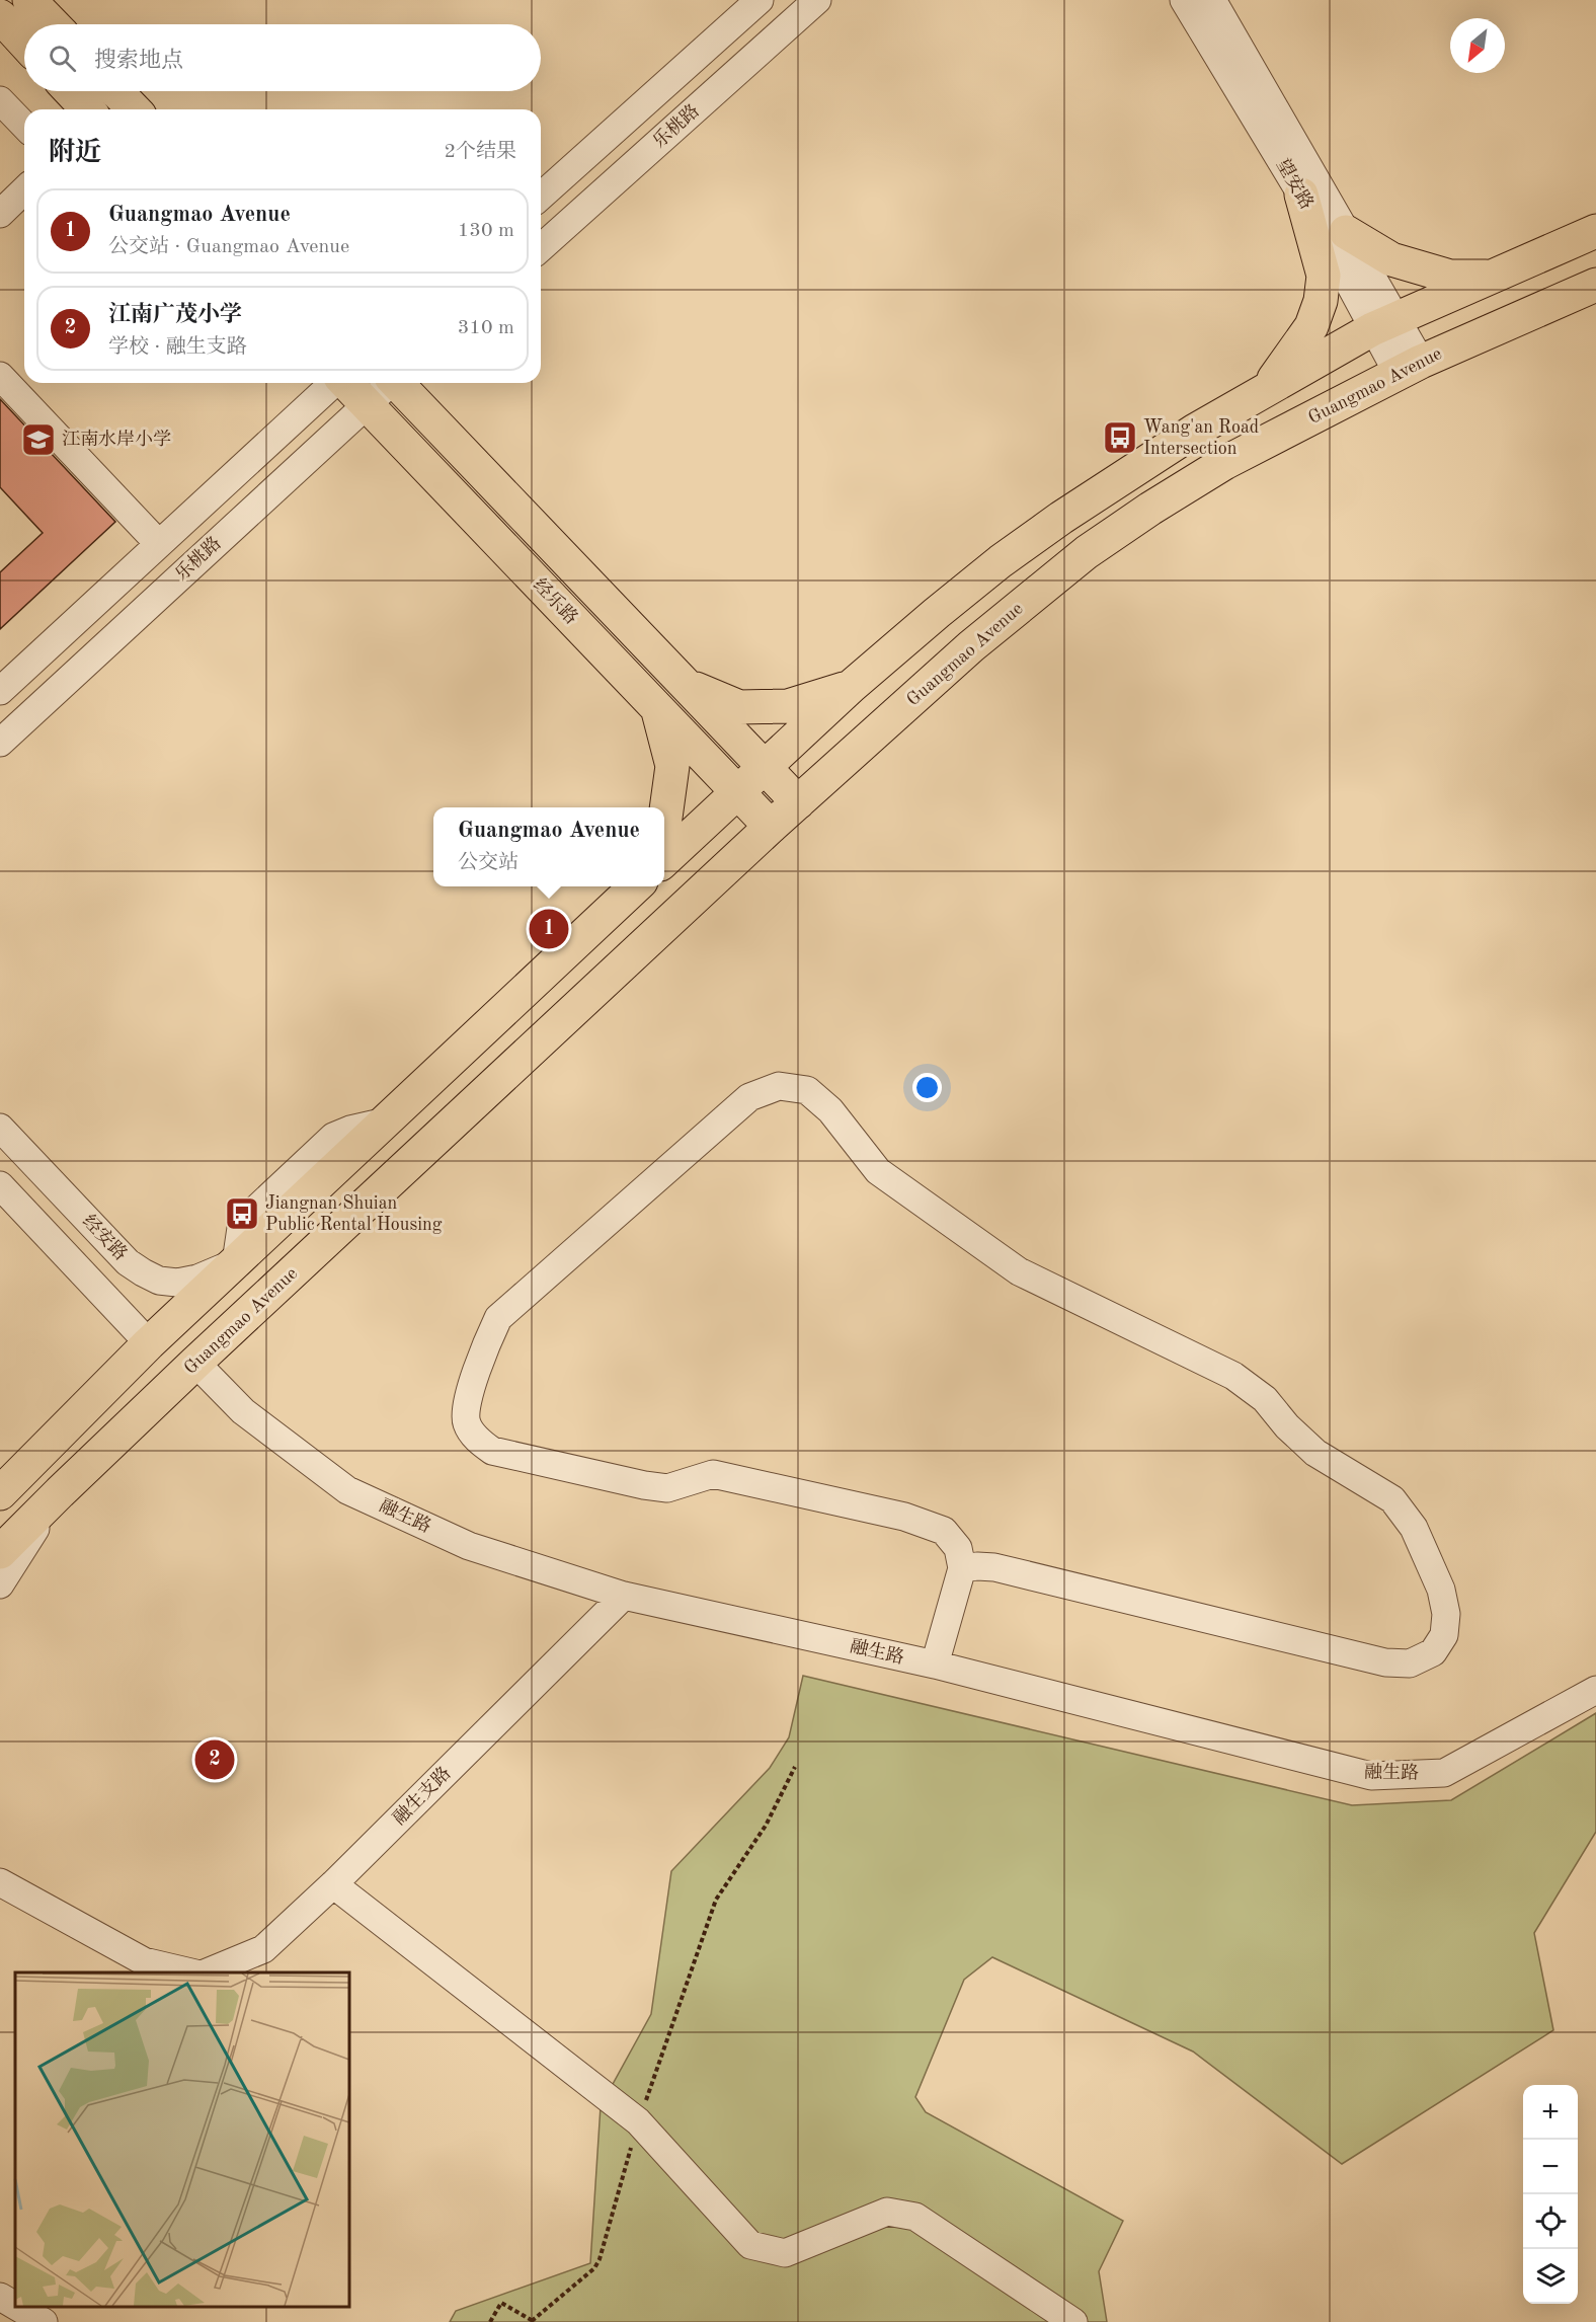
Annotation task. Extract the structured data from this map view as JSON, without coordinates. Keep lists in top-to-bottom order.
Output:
{
  "streets": {
    "main road": ["Guangmao Avenue", "经乐路"],
    "street": [
      "乐桃路",
      "望安路",
      "经安路",
      "融生路",
      "融生支路"
    ]
  },
  "crossings": [
    ["乐桃路", "经乐路"],
    ["望安路", "Guangmao Avenue"],
    ["Guangmao Avenue", "经乐路"],
    ["Guangmao Avenue", "融生路"],
    ["融生路", "融生支路"]
  ],
  "places": {
    "bus stop": ["Wang'an Road Intersection", "Jiangnan Shuian Public Rental Housing"],
    "school or university": ["江南水岸小学"]
  },
  "north": "bottom left",
  "page": {
    "search": "搜索地点",
    "heading": ["附近", "2个结果"],
    "list": [
      {
        "mark": "1",
        "name": "Guangmao Avenue",
        "note": "公交站 · Guangmao Avenue",
        "value": "130 m"
      },
      {
        "mark": "2",
        "name": "江南广茂小学",
        "note": "学校 · 融生支路",
        "value": "310 m"
      }
    ],
    "popup": ["Guangmao Avenue", "公交站"],
    "pins": ["1", "2"],
    "map_buttons": ["+", "−"]
  }
}
